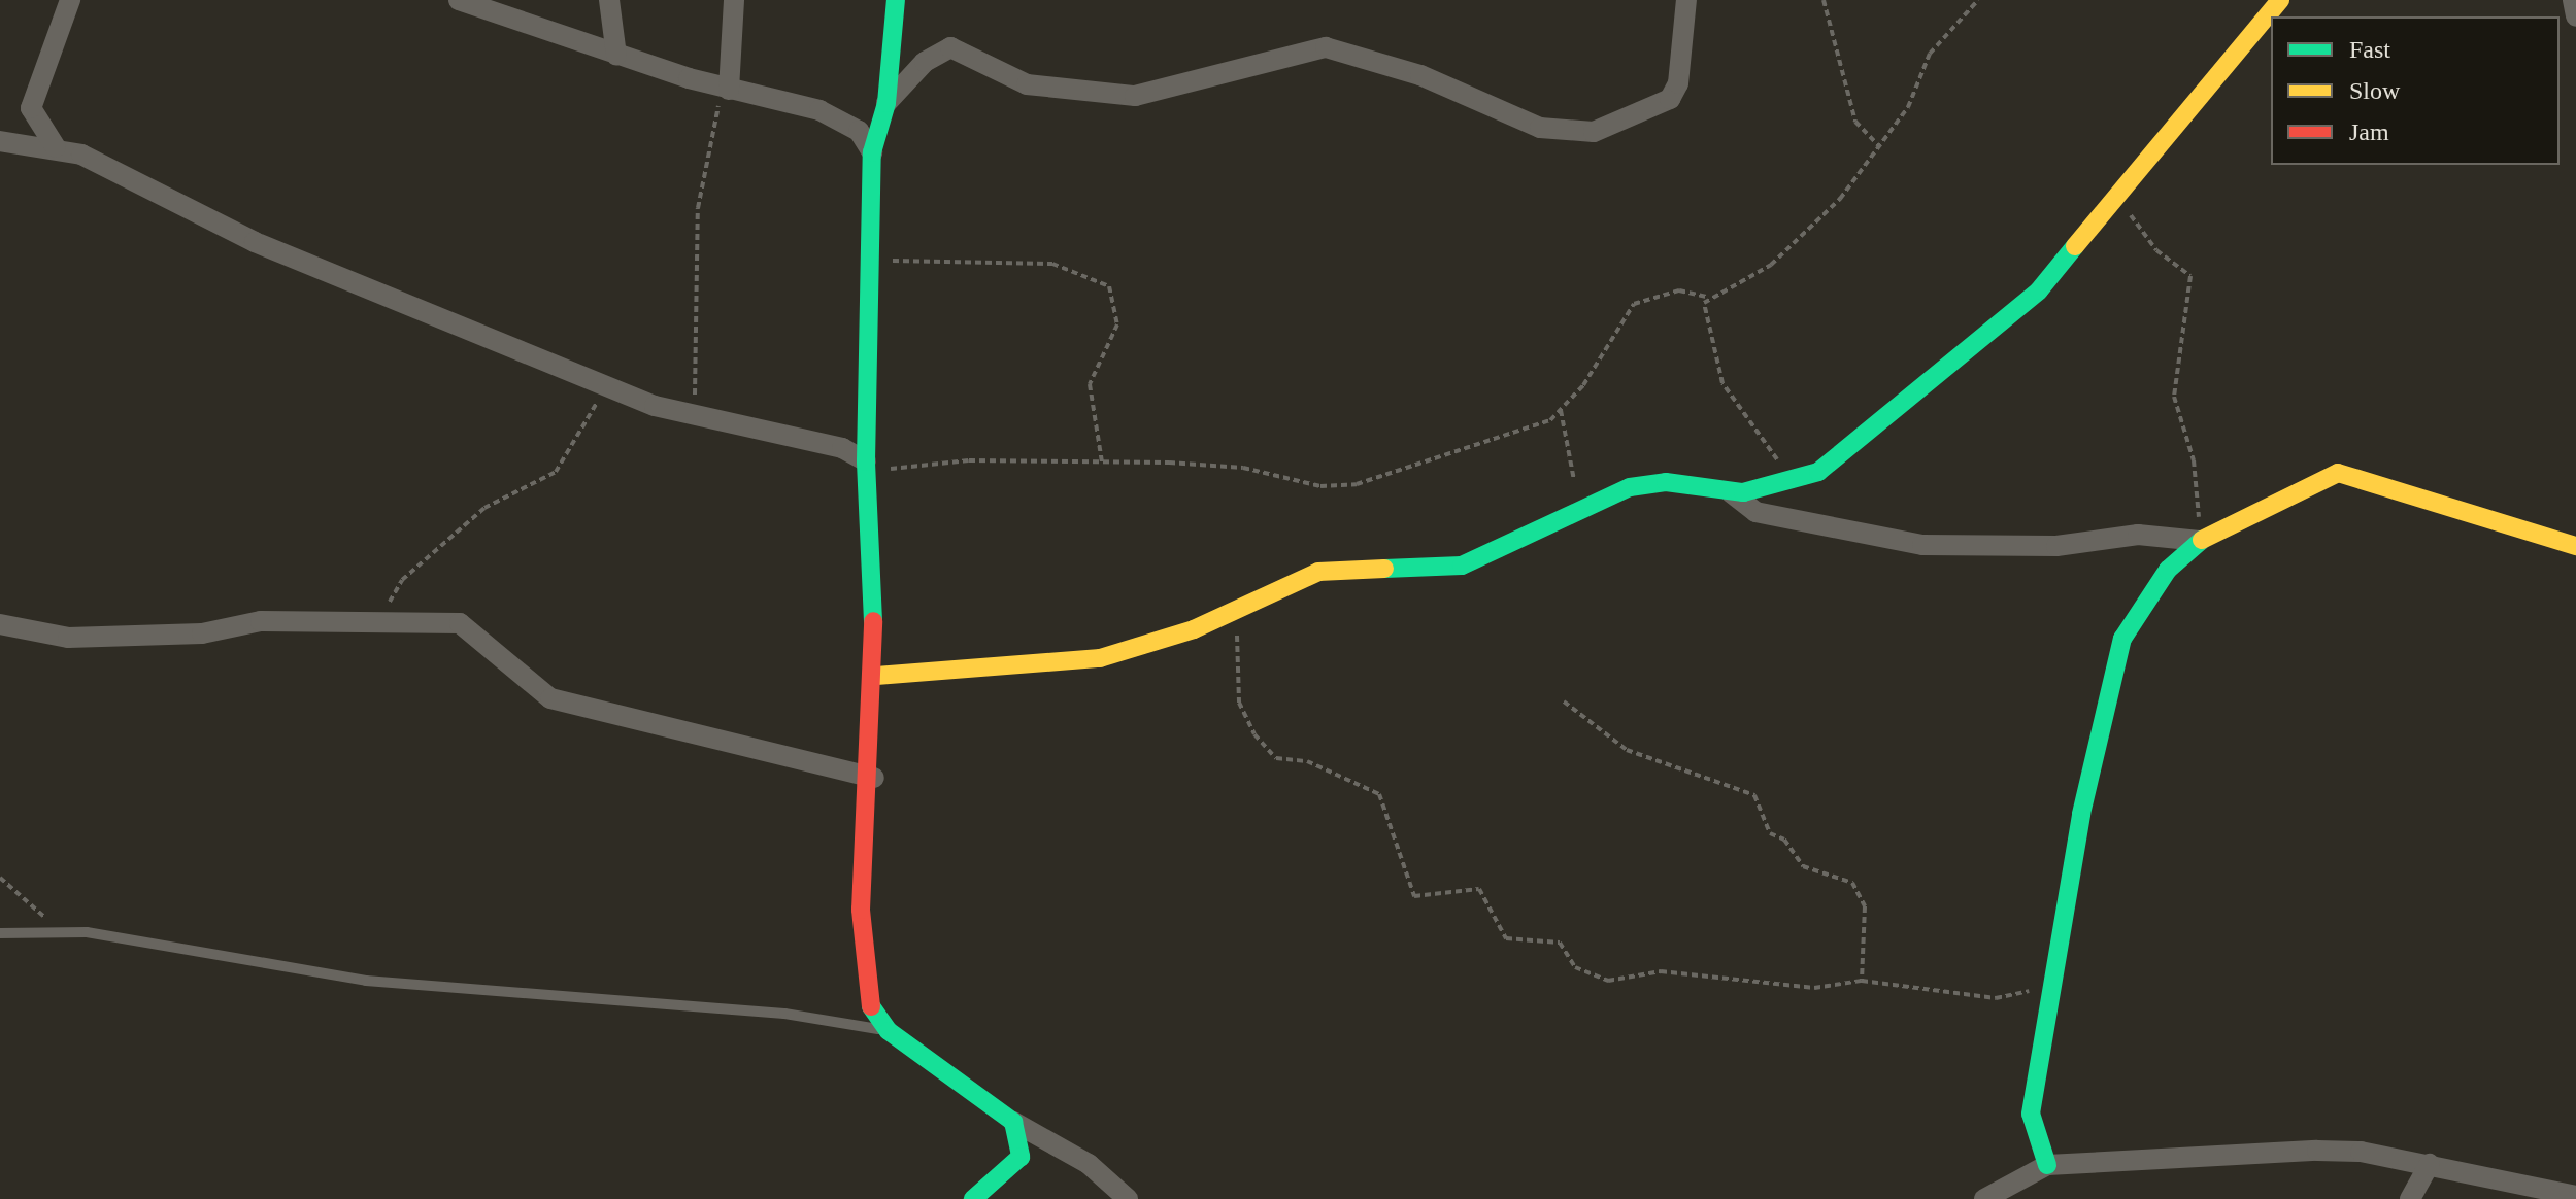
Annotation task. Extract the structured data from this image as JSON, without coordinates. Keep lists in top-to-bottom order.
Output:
{
  "legend": ["Fast", "Slow", "Jam"]
}
